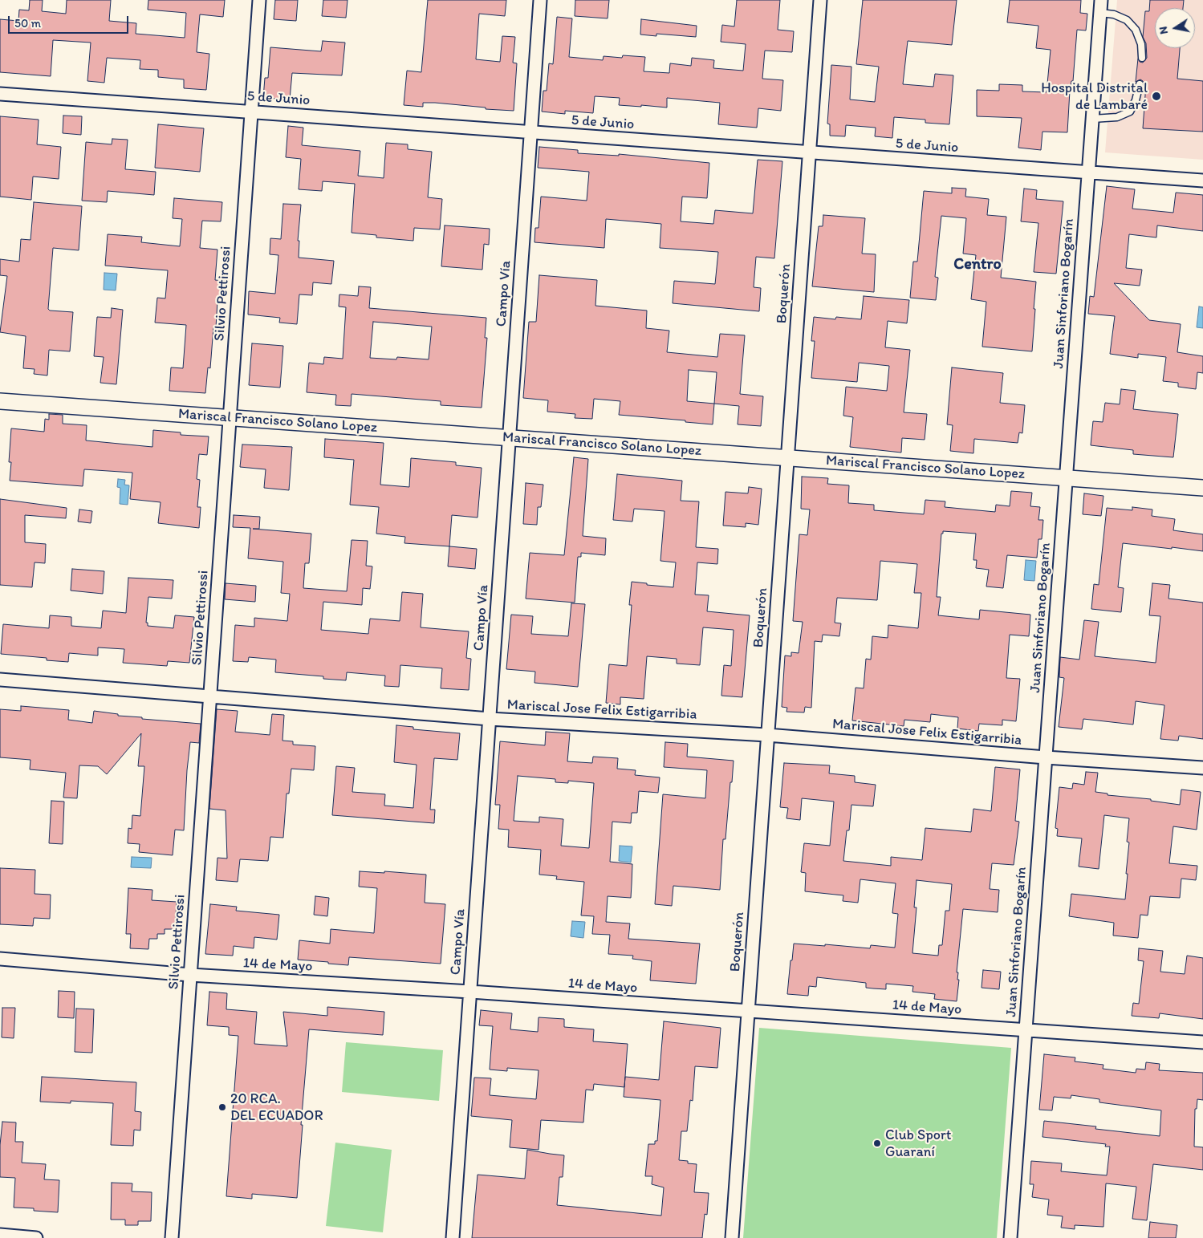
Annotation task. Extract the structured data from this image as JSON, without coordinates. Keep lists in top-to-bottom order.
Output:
{
  "streets": {
    "street": [
      "5 de Junio",
      "Silvio Pettirossi",
      "Campo Vía",
      "Boquerón",
      "Juan Sinforiano Bogarín",
      "Mariscal Francisco Solano Lopez",
      "Mariscal Jose Felix Estigarribia",
      "14 de Mayo"
    ]
  },
  "crossings": [
    ["5 de Junio", "Silvio Pettirossi"],
    ["5 de Junio", "Campo Vía"],
    ["5 de Junio", "Boquerón"],
    ["5 de Junio", "Juan Sinforiano Bogarín"],
    ["Silvio Pettirossi", "Mariscal Francisco Solano Lopez"],
    ["Silvio Pettirossi", "Mariscal Jose Felix Estigarribia"],
    ["Silvio Pettirossi", "14 de Mayo"],
    ["Campo Vía", "Mariscal Francisco Solano Lopez"],
    ["Campo Vía", "Mariscal Jose Felix Estigarribia"],
    ["Campo Vía", "14 de Mayo"],
    ["Boquerón", "Mariscal Francisco Solano Lopez"],
    ["Boquerón", "Mariscal Jose Felix Estigarribia"],
    ["Boquerón", "14 de Mayo"],
    ["Juan Sinforiano Bogarín", "Mariscal Francisco Solano Lopez"],
    ["Juan Sinforiano Bogarín", "Mariscal Jose Felix Estigarribia"],
    ["Juan Sinforiano Bogarín", "14 de Mayo"]
  ],
  "districts": ["Centro"],
  "places": ["Hospital Distrital de Lambaré", "20 RCA. DEL ECUADOR", "Club Sport Guaraní"],
  "scale_bar": "50 m",
  "north": "left"
}
